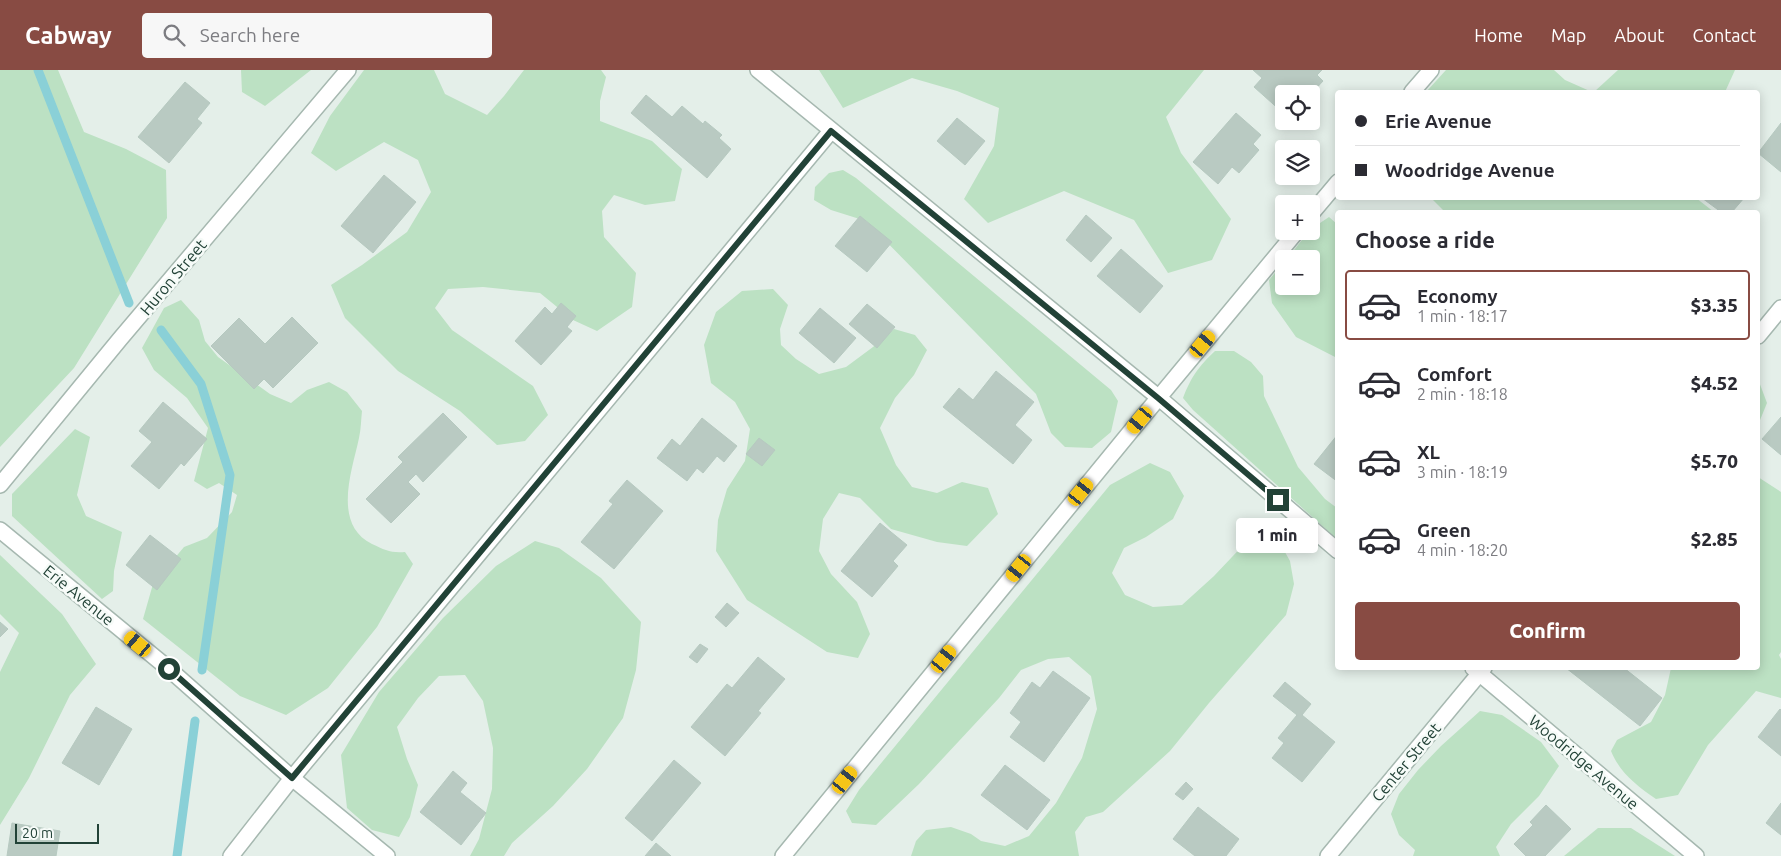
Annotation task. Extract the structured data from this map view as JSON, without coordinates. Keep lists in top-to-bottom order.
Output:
{
  "streets": {
    "street": [
      "Huron Street",
      "Erie Avenue",
      "Center Street",
      "Woodridge Avenue"
    ]
  },
  "scale_bar": "20 m",
  "page": {
    "header": "Cabway",
    "search": "Search here",
    "nav": [
      "Home",
      "Map",
      "About",
      "Contact"
    ],
    "map_buttons": ["+", "−"],
    "banner": ["Erie Avenue", "Woodridge Avenue"],
    "heading": "Choose a ride",
    "list": [
      {
        "name": "Economy",
        "note": "1 min · 18:17",
        "value": "$3.35"
      },
      {
        "name": "Comfort",
        "note": "2 min · 18:18",
        "value": "$4.52"
      },
      {
        "name": "XL",
        "note": "3 min · 18:19",
        "value": "$5.70"
      },
      {
        "name": "Green",
        "note": "4 min · 18:20",
        "value": "$2.85"
      }
    ],
    "bubble": "1 min",
    "buttons": "Confirm",
    "scale": "20 m"
  }
}
